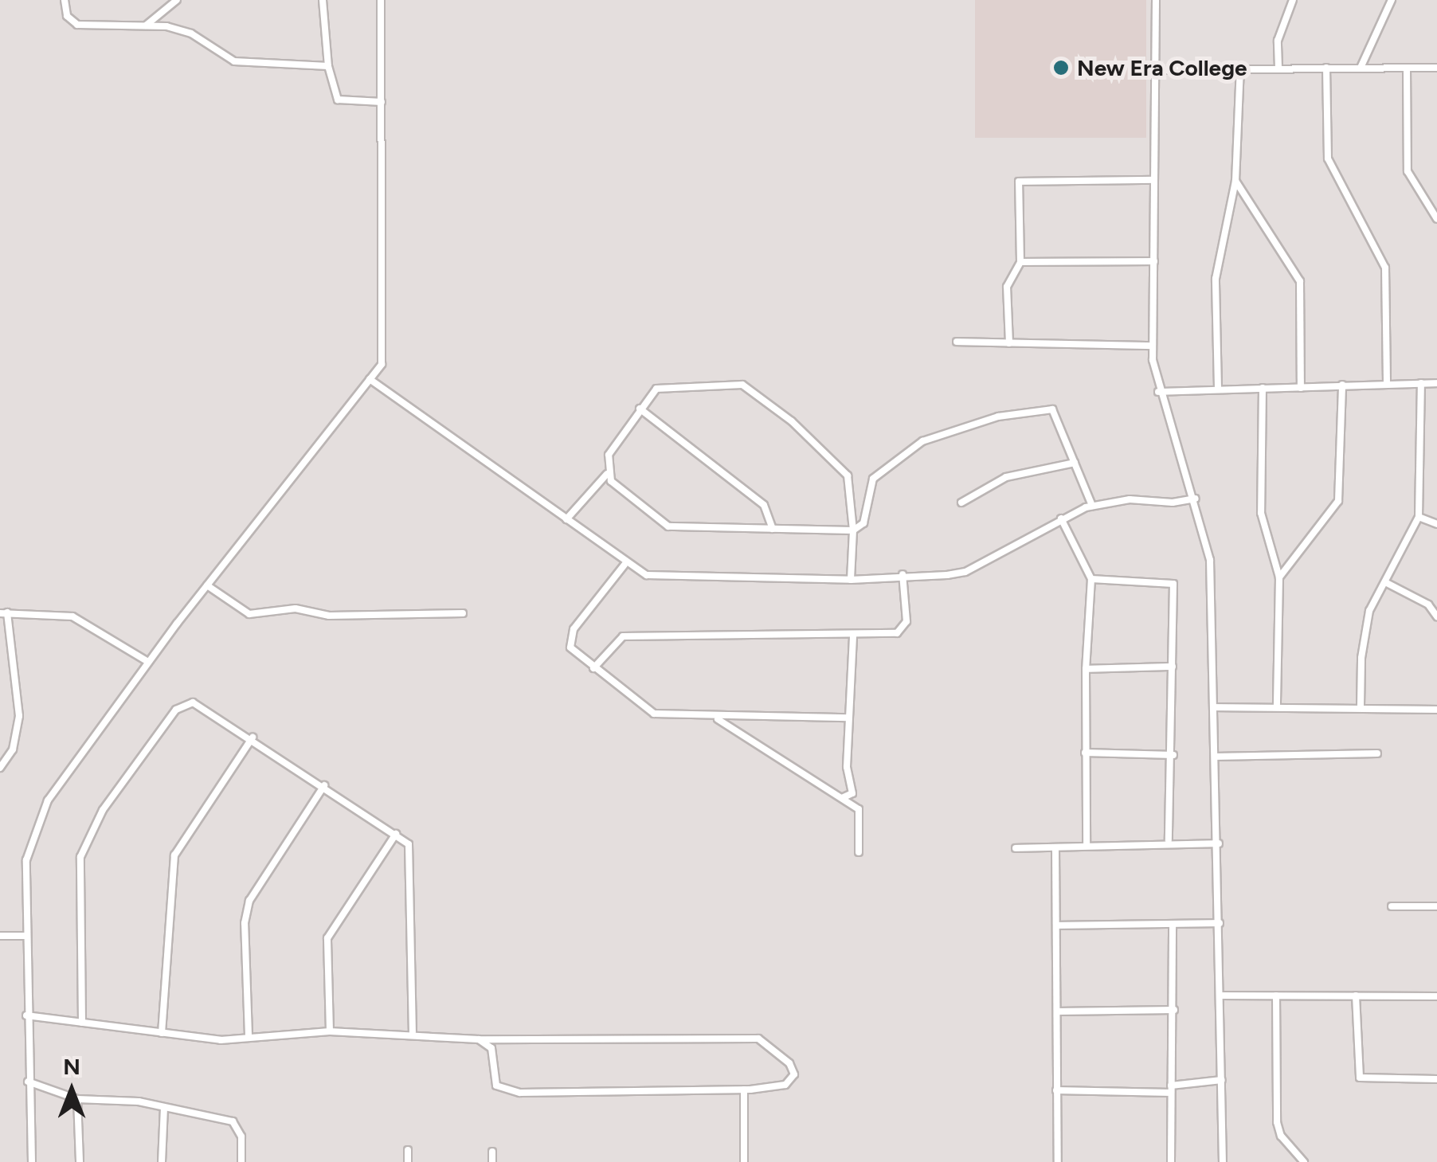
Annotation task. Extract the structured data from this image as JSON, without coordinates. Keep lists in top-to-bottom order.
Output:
{
  "places": ["New Era College"],
  "north": "top"
}
